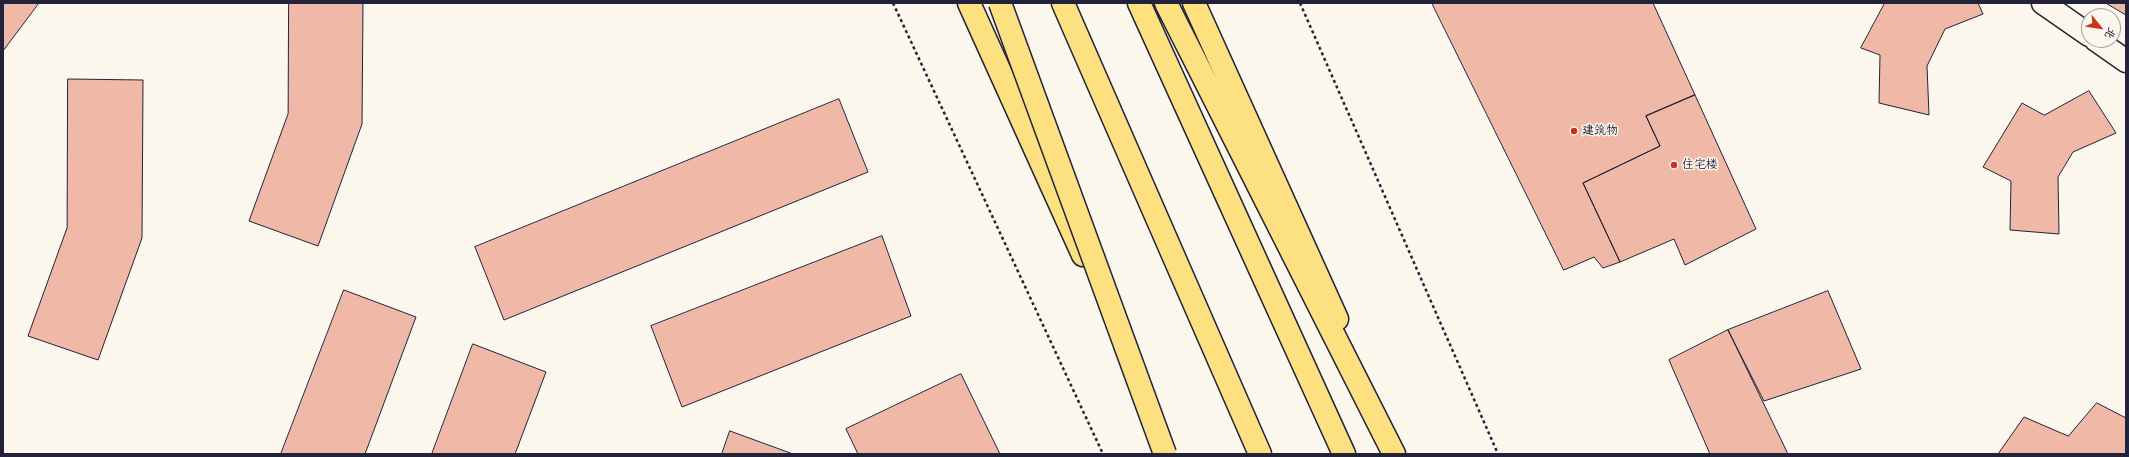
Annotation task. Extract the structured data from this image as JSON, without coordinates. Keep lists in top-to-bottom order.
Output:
{
  "places": ["建筑物", "住宅楼"],
  "north": "bottom right"
}
